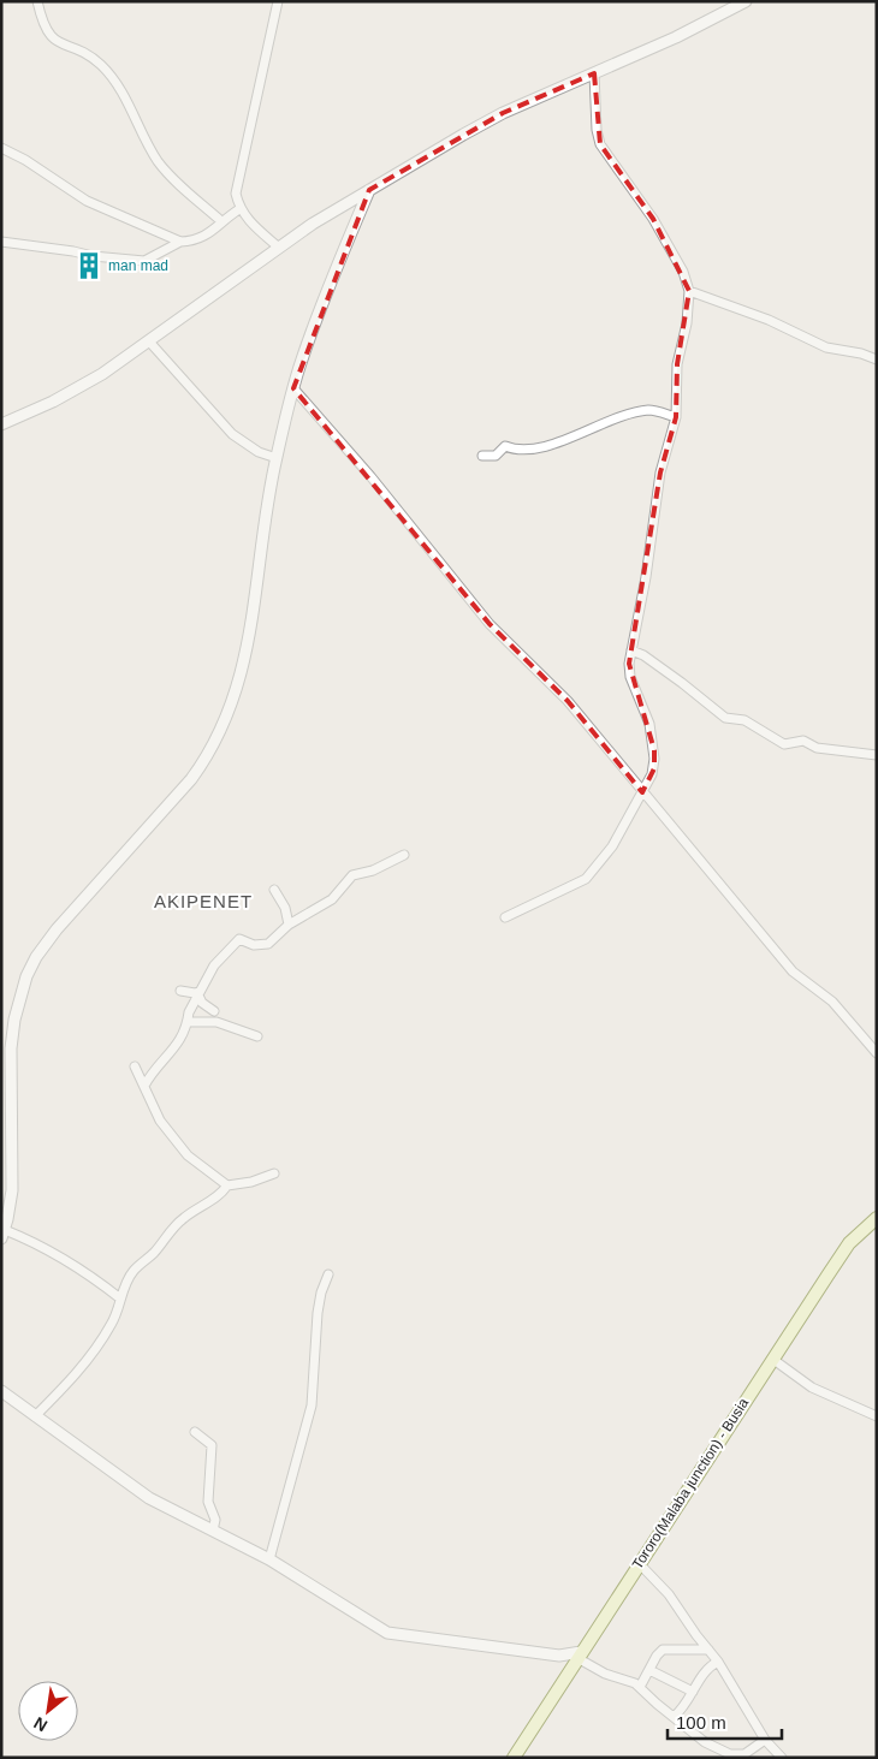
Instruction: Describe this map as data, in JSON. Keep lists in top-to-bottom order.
{
  "streets": {
    "main road": ["Tororo(Malaba junction) - Busia"]
  },
  "districts": ["AKIPENET"],
  "places": {
    "building": ["man mad"]
  },
  "scale_bar": "100 m",
  "north": "bottom left"
}
